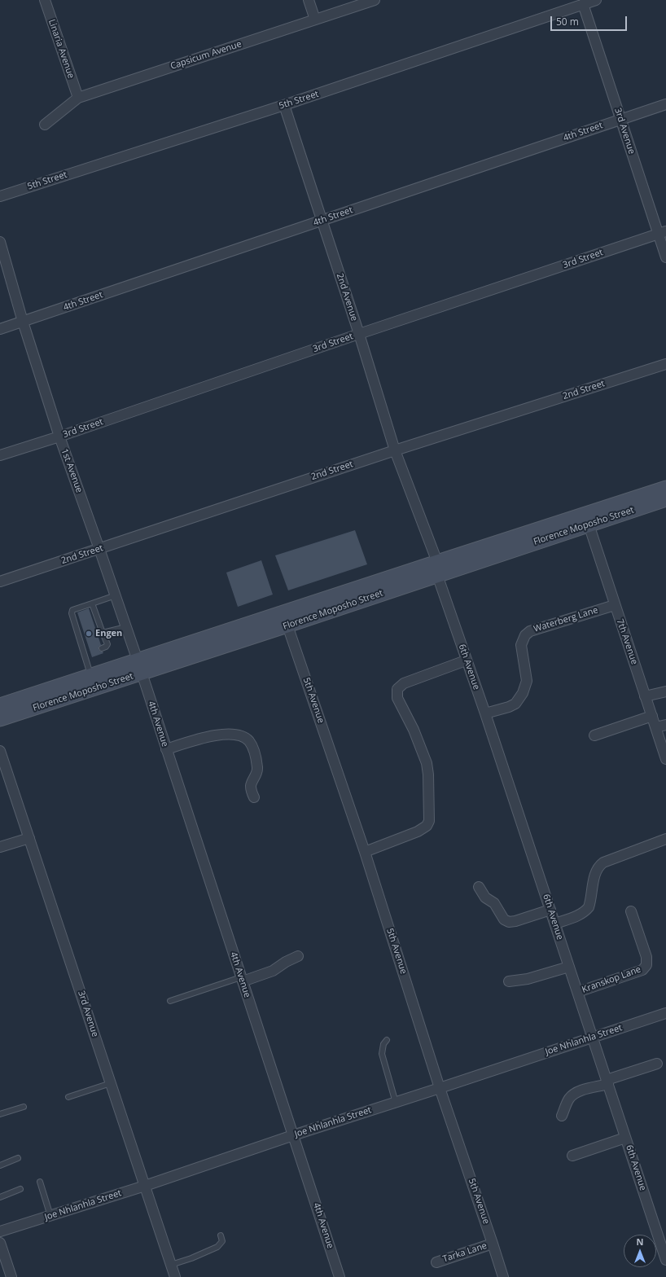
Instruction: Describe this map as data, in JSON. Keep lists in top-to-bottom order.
{
  "streets": {
    "street": [
      "Linaria Avenue",
      "Capsicum Avenue",
      "5th Street",
      "3rd Avenue",
      "4th Street",
      "3rd Street",
      "2nd Avenue",
      "2nd Street",
      "1st Avenue",
      "Florence Moposho Street",
      "Waterberg Lane",
      "7th Avenue",
      "6th Avenue",
      "5th Avenue",
      "4th Avenue",
      "Kranskop Lane",
      "Joe Nhlanhla Street",
      "Tarka Lane"
    ]
  },
  "crossings": [
    ["Linaria Avenue", "Capsicum Avenue"],
    ["5th Street", "3rd Avenue"],
    ["5th Street", "2nd Avenue"],
    ["3rd Avenue", "4th Street"],
    ["3rd Avenue", "3rd Street"],
    ["3rd Avenue", "Joe Nhlanhla Street"],
    ["4th Street", "2nd Avenue"],
    ["4th Street", "1st Avenue"],
    ["3rd Street", "2nd Avenue"],
    ["3rd Street", "1st Avenue"],
    ["2nd Avenue", "2nd Street"],
    ["2nd Avenue", "Florence Moposho Street"],
    ["2nd Avenue", "6th Avenue"],
    ["2nd Street", "1st Avenue"],
    ["1st Avenue", "Florence Moposho Street"],
    ["1st Avenue", "4th Avenue"],
    ["Florence Moposho Street", "7th Avenue"],
    ["Florence Moposho Street", "6th Avenue"],
    ["Florence Moposho Street", "5th Avenue"],
    ["Florence Moposho Street", "4th Avenue"],
    ["Waterberg Lane", "7th Avenue"],
    ["Waterberg Lane", "6th Avenue"],
    ["6th Avenue", "Kranskop Lane"],
    ["6th Avenue", "Joe Nhlanhla Street"],
    ["5th Avenue", "Joe Nhlanhla Street"],
    ["5th Avenue", "Tarka Lane"],
    ["4th Avenue", "Joe Nhlanhla Street"]
  ],
  "places": ["Engen"],
  "scale_bar": "50 m",
  "north": "top"
}
